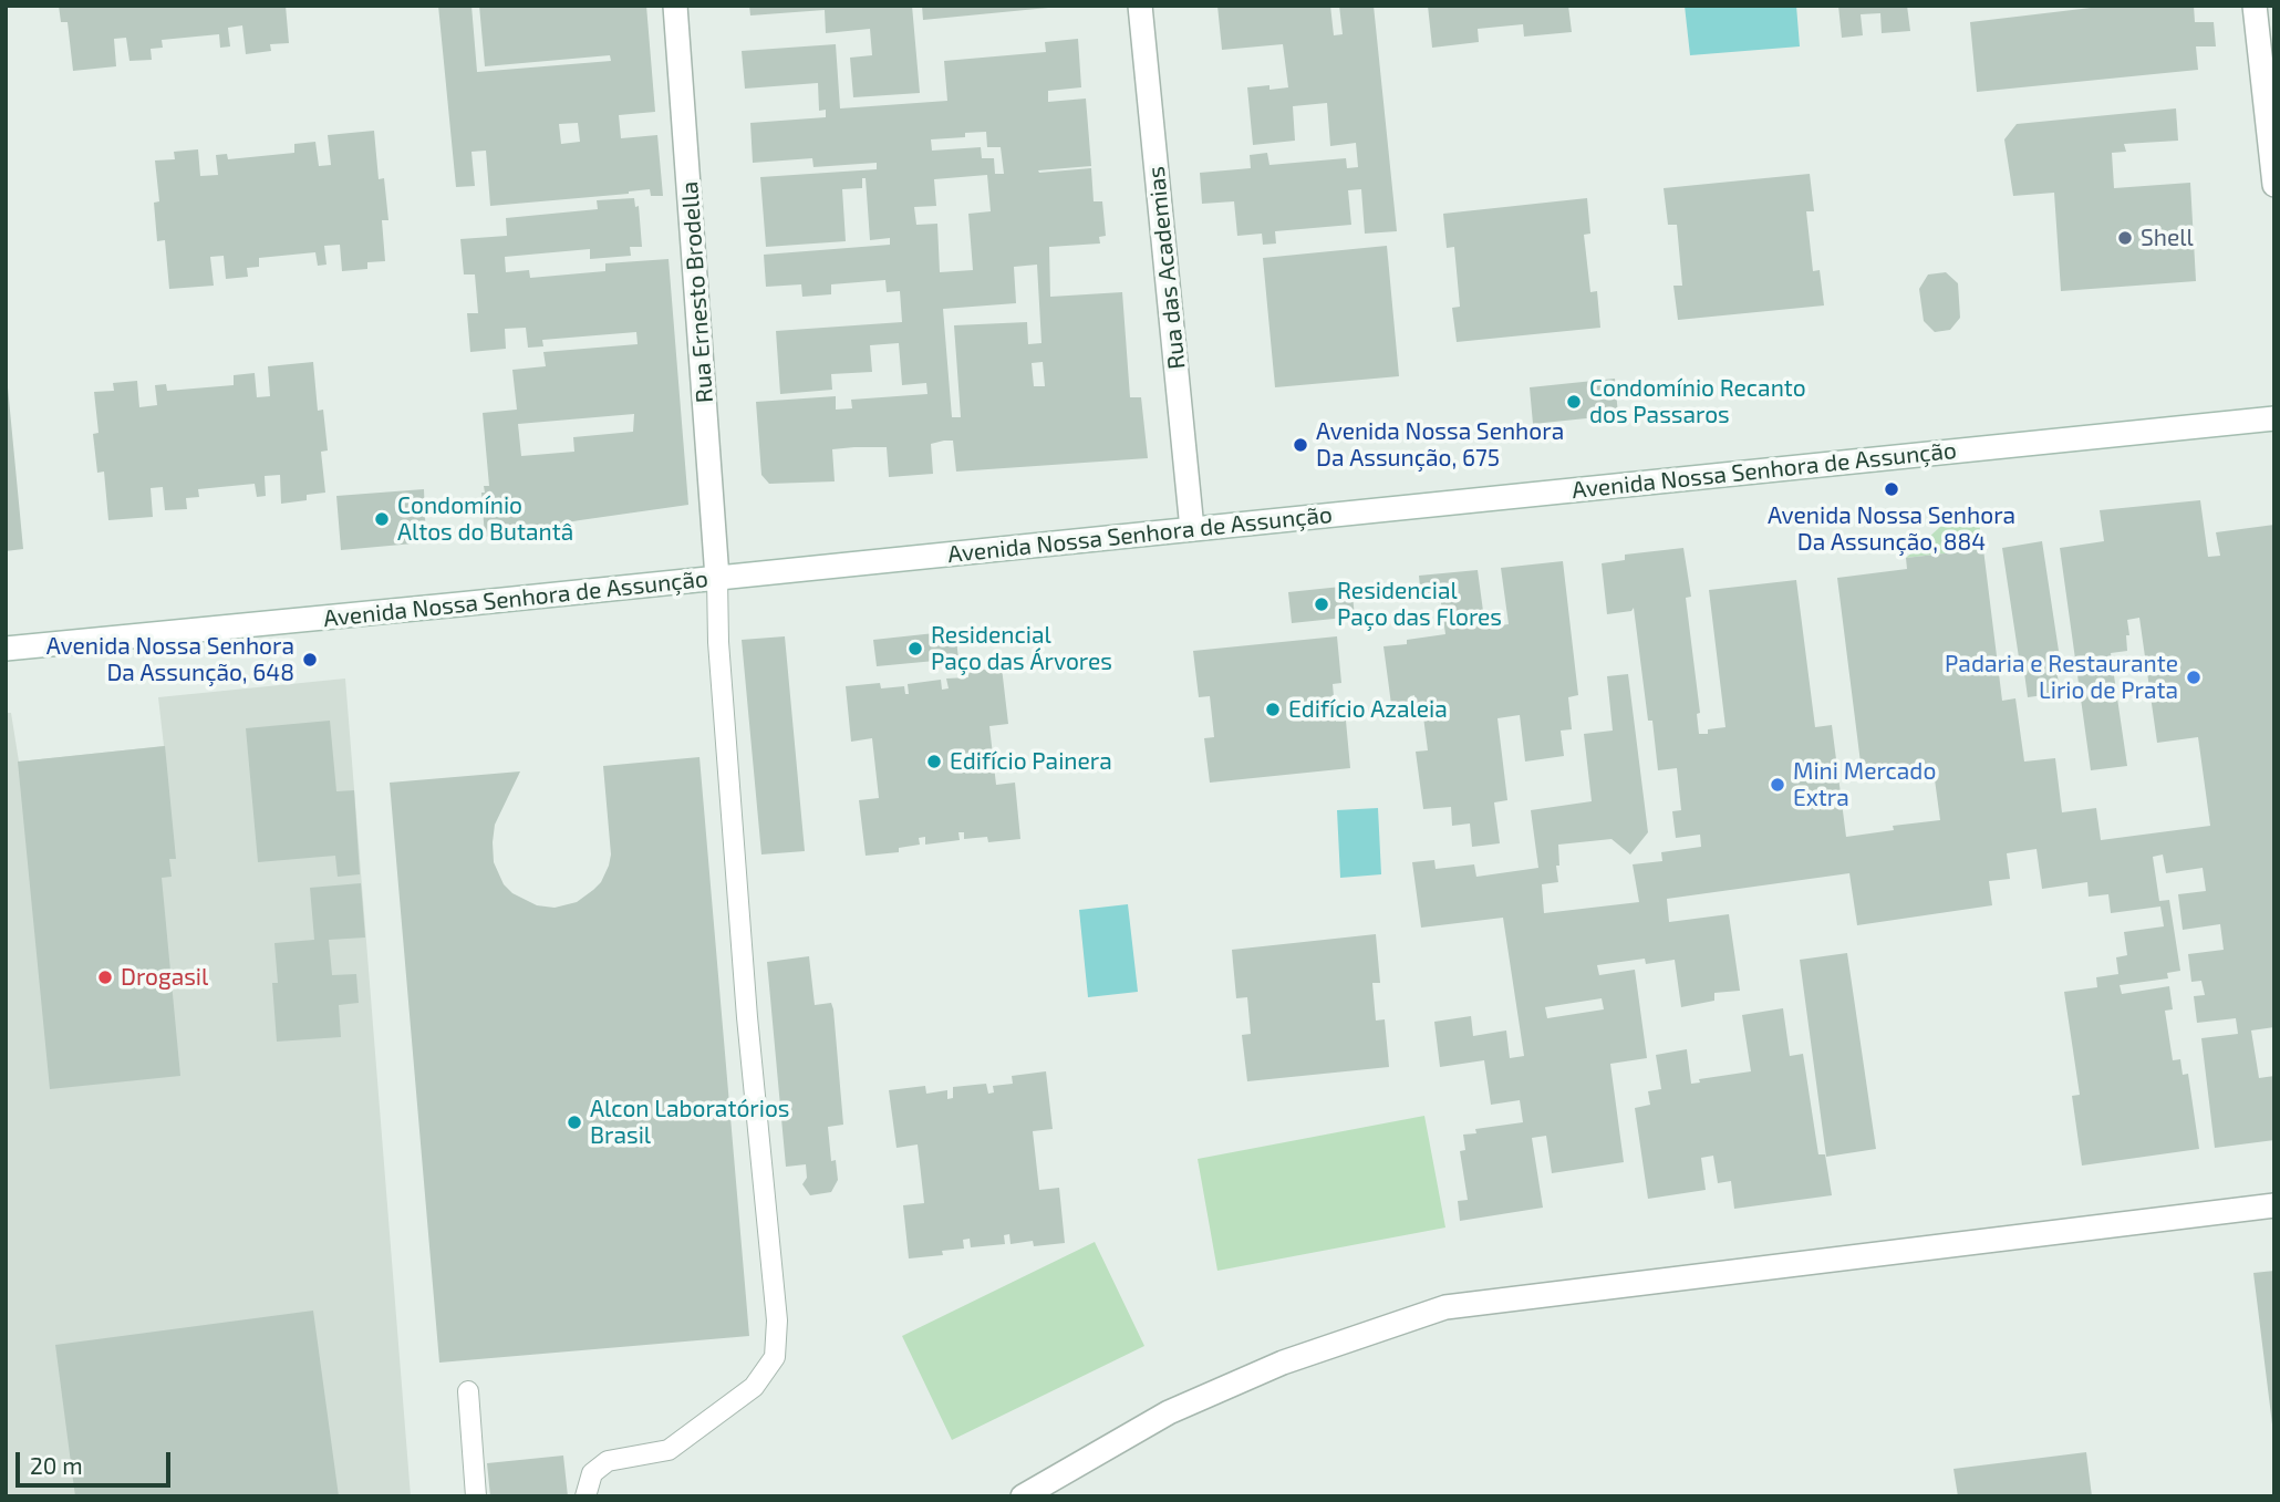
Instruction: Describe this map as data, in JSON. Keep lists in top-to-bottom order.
{
  "streets": {
    "street": ["Rua das Academias", "Rua Ernesto Brodella", "Avenida Nossa Senhora de Assunção"]
  },
  "crossings": [
    ["Rua das Academias", "Avenida Nossa Senhora de Assunção"],
    ["Rua Ernesto Brodella", "Avenida Nossa Senhora de Assunção"]
  ],
  "places": [
    "Shell",
    "Condomínio Recanto dos Passaros",
    "Avenida Nossa Senhora Da Assunção, 675",
    "Avenida Nossa Senhora Da Assunção, 884",
    "Condomínio Altos do Butantâ",
    "Residencial Paço das Flores",
    "Residencial Paço das Árvores",
    "Avenida Nossa Senhora Da Assunção, 648",
    "Padaria e Restaurante Lirio de Prata",
    "Edifício Azaleia",
    "Edifício Painera",
    "Mini Mercado Extra",
    "Drogasil",
    "Alcon Laboratórios Brasil"
  ],
  "scale_bar": "20 m"
}
